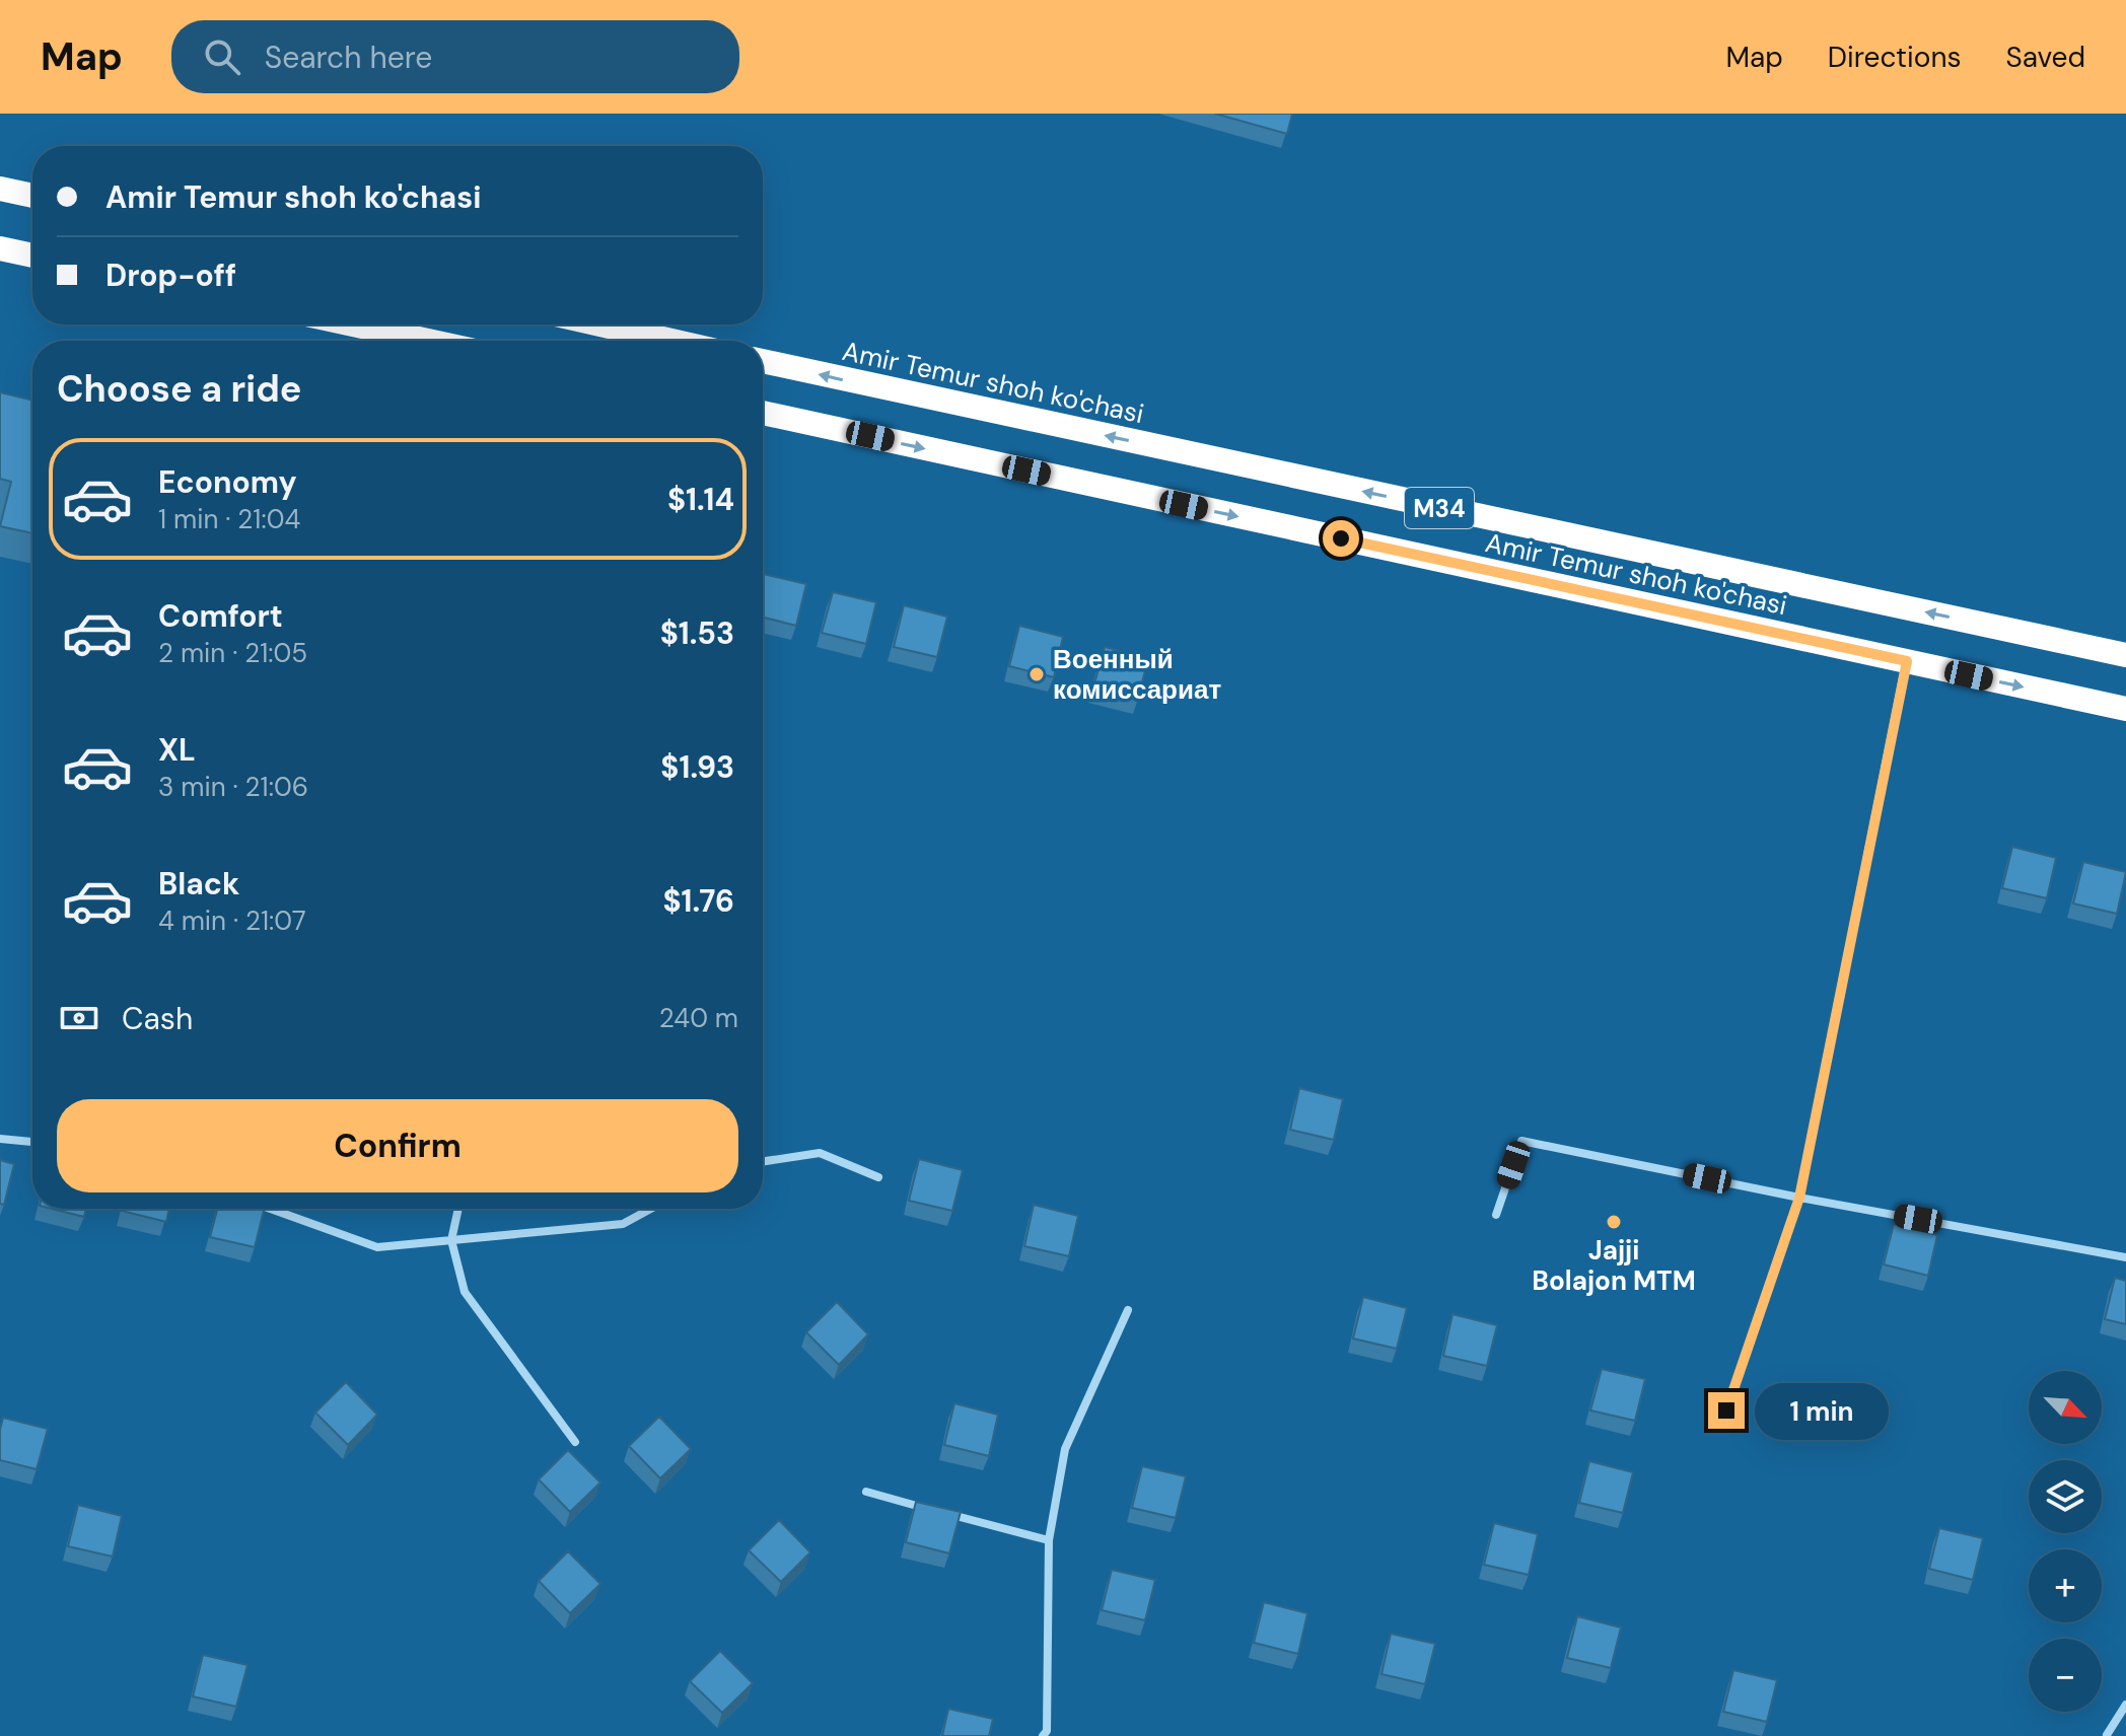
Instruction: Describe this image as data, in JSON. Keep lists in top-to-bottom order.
{
  "streets": {
    "highway": ["Amir Temur shoh ko'chasi", "M34"]
  },
  "places": ["Военный комиссариат", "Jajji Bolajon MTM"],
  "north": "bottom right",
  "page": {
    "header": "Map",
    "search": "Search here",
    "nav": ["Map", "Directions", "Saved"],
    "banner": ["Amir Temur shoh ko'chasi", "Drop-off"],
    "heading": "Choose a ride",
    "list": [
      {
        "name": "Economy",
        "note": "1 min · 21:04",
        "value": "$1.14"
      },
      {
        "name": "Comfort",
        "note": "2 min · 21:05",
        "value": "$1.53"
      },
      {
        "name": "XL",
        "note": "3 min · 21:06",
        "value": "$1.93"
      },
      {
        "name": "Black",
        "note": "4 min · 21:07",
        "value": "$1.76"
      }
    ],
    "pay": ["Cash", "240 m"],
    "buttons": "Confirm",
    "map_buttons": ["+", "−"],
    "bubble": "1 min"
  }
}
